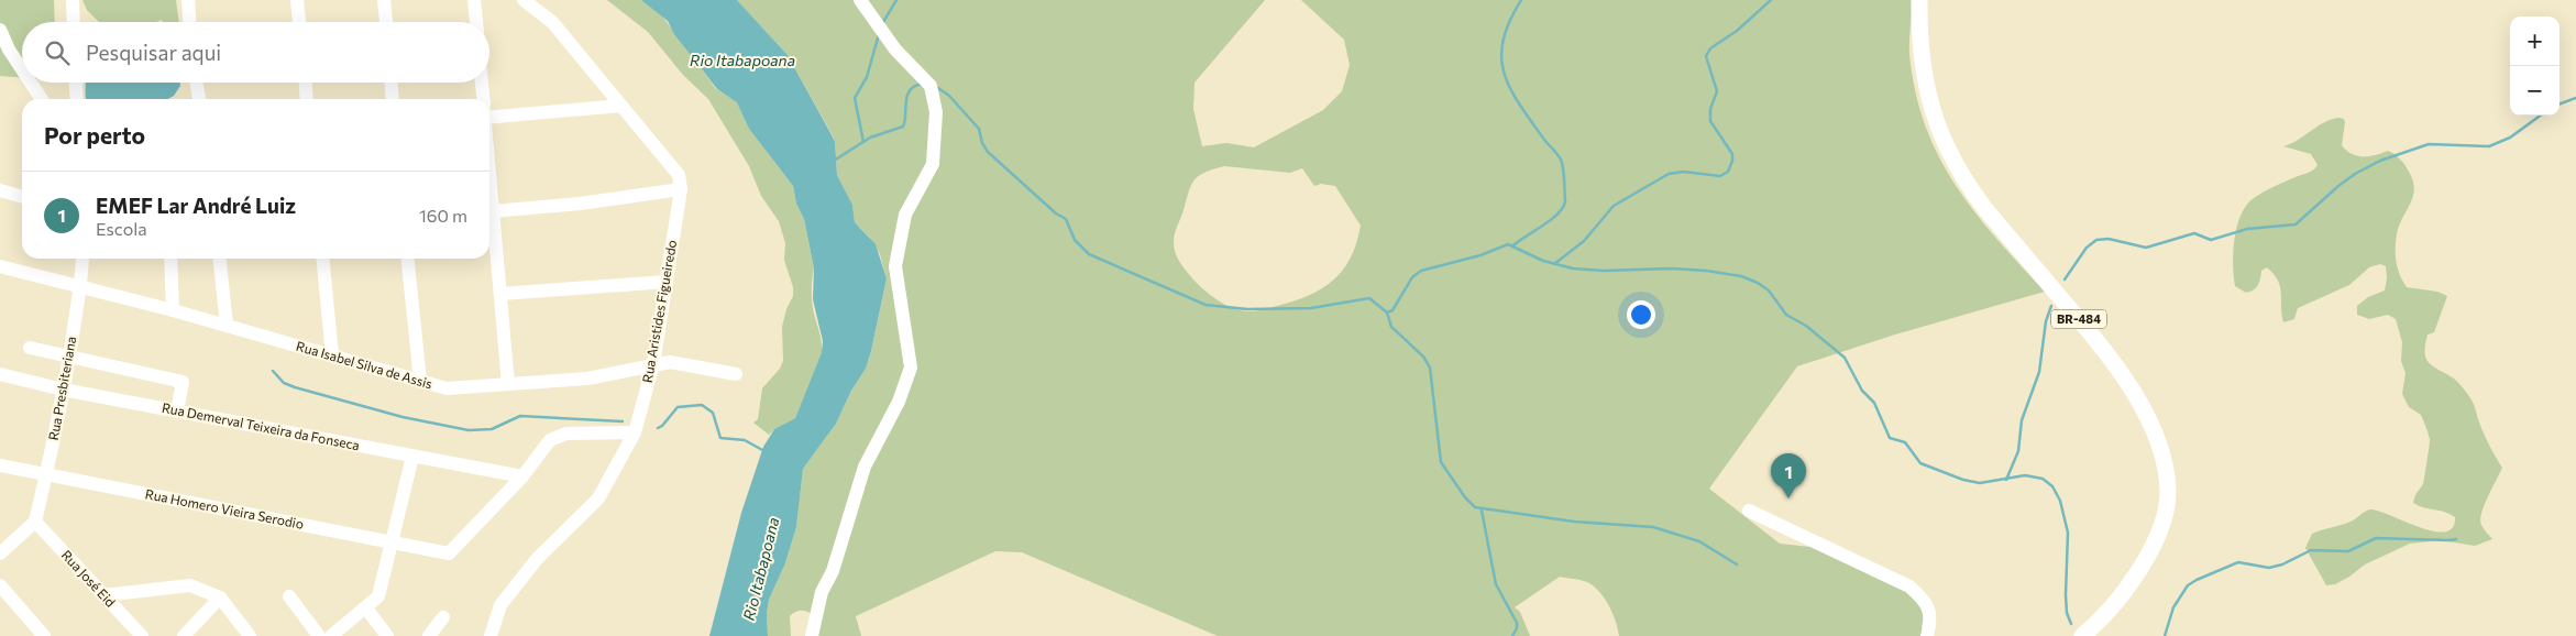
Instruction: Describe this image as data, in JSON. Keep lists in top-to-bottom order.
{
  "streets": {
    "main road": ["BR-484"],
    "street": [
      "Rua Aristides Figueiredo",
      "Rua Isabel Silva de Assis",
      "Rua Presbiteriana",
      "Rua Demerval Teixeira da Fonseca",
      "Rua Homero Vieira Serodio",
      "Rua José Eid"
    ]
  },
  "crossings": [
    ["Rua Aristides Figueiredo", "Rua Isabel Silva de Assis"],
    ["Rua Isabel Silva de Assis", "Rua Presbiteriana"],
    ["Rua Presbiteriana", "Rua Demerval Teixeira da Fonseca"],
    ["Rua Presbiteriana", "Rua Homero Vieira Serodio"],
    ["Rua Presbiteriana", "Rua José Eid"],
    ["Rua Demerval Teixeira da Fonseca", "Rua Homero Vieira Serodio"]
  ],
  "water": ["Rio Itabapoana"],
  "page": {
    "map_buttons": ["+", "−"],
    "search": "Pesquisar aqui",
    "heading": "Por perto",
    "list": [
      {
        "mark": "1",
        "name": "EMEF Lar André Luiz",
        "note": "Escola",
        "value": "160 m"
      }
    ],
    "pins": "1"
  }
}
